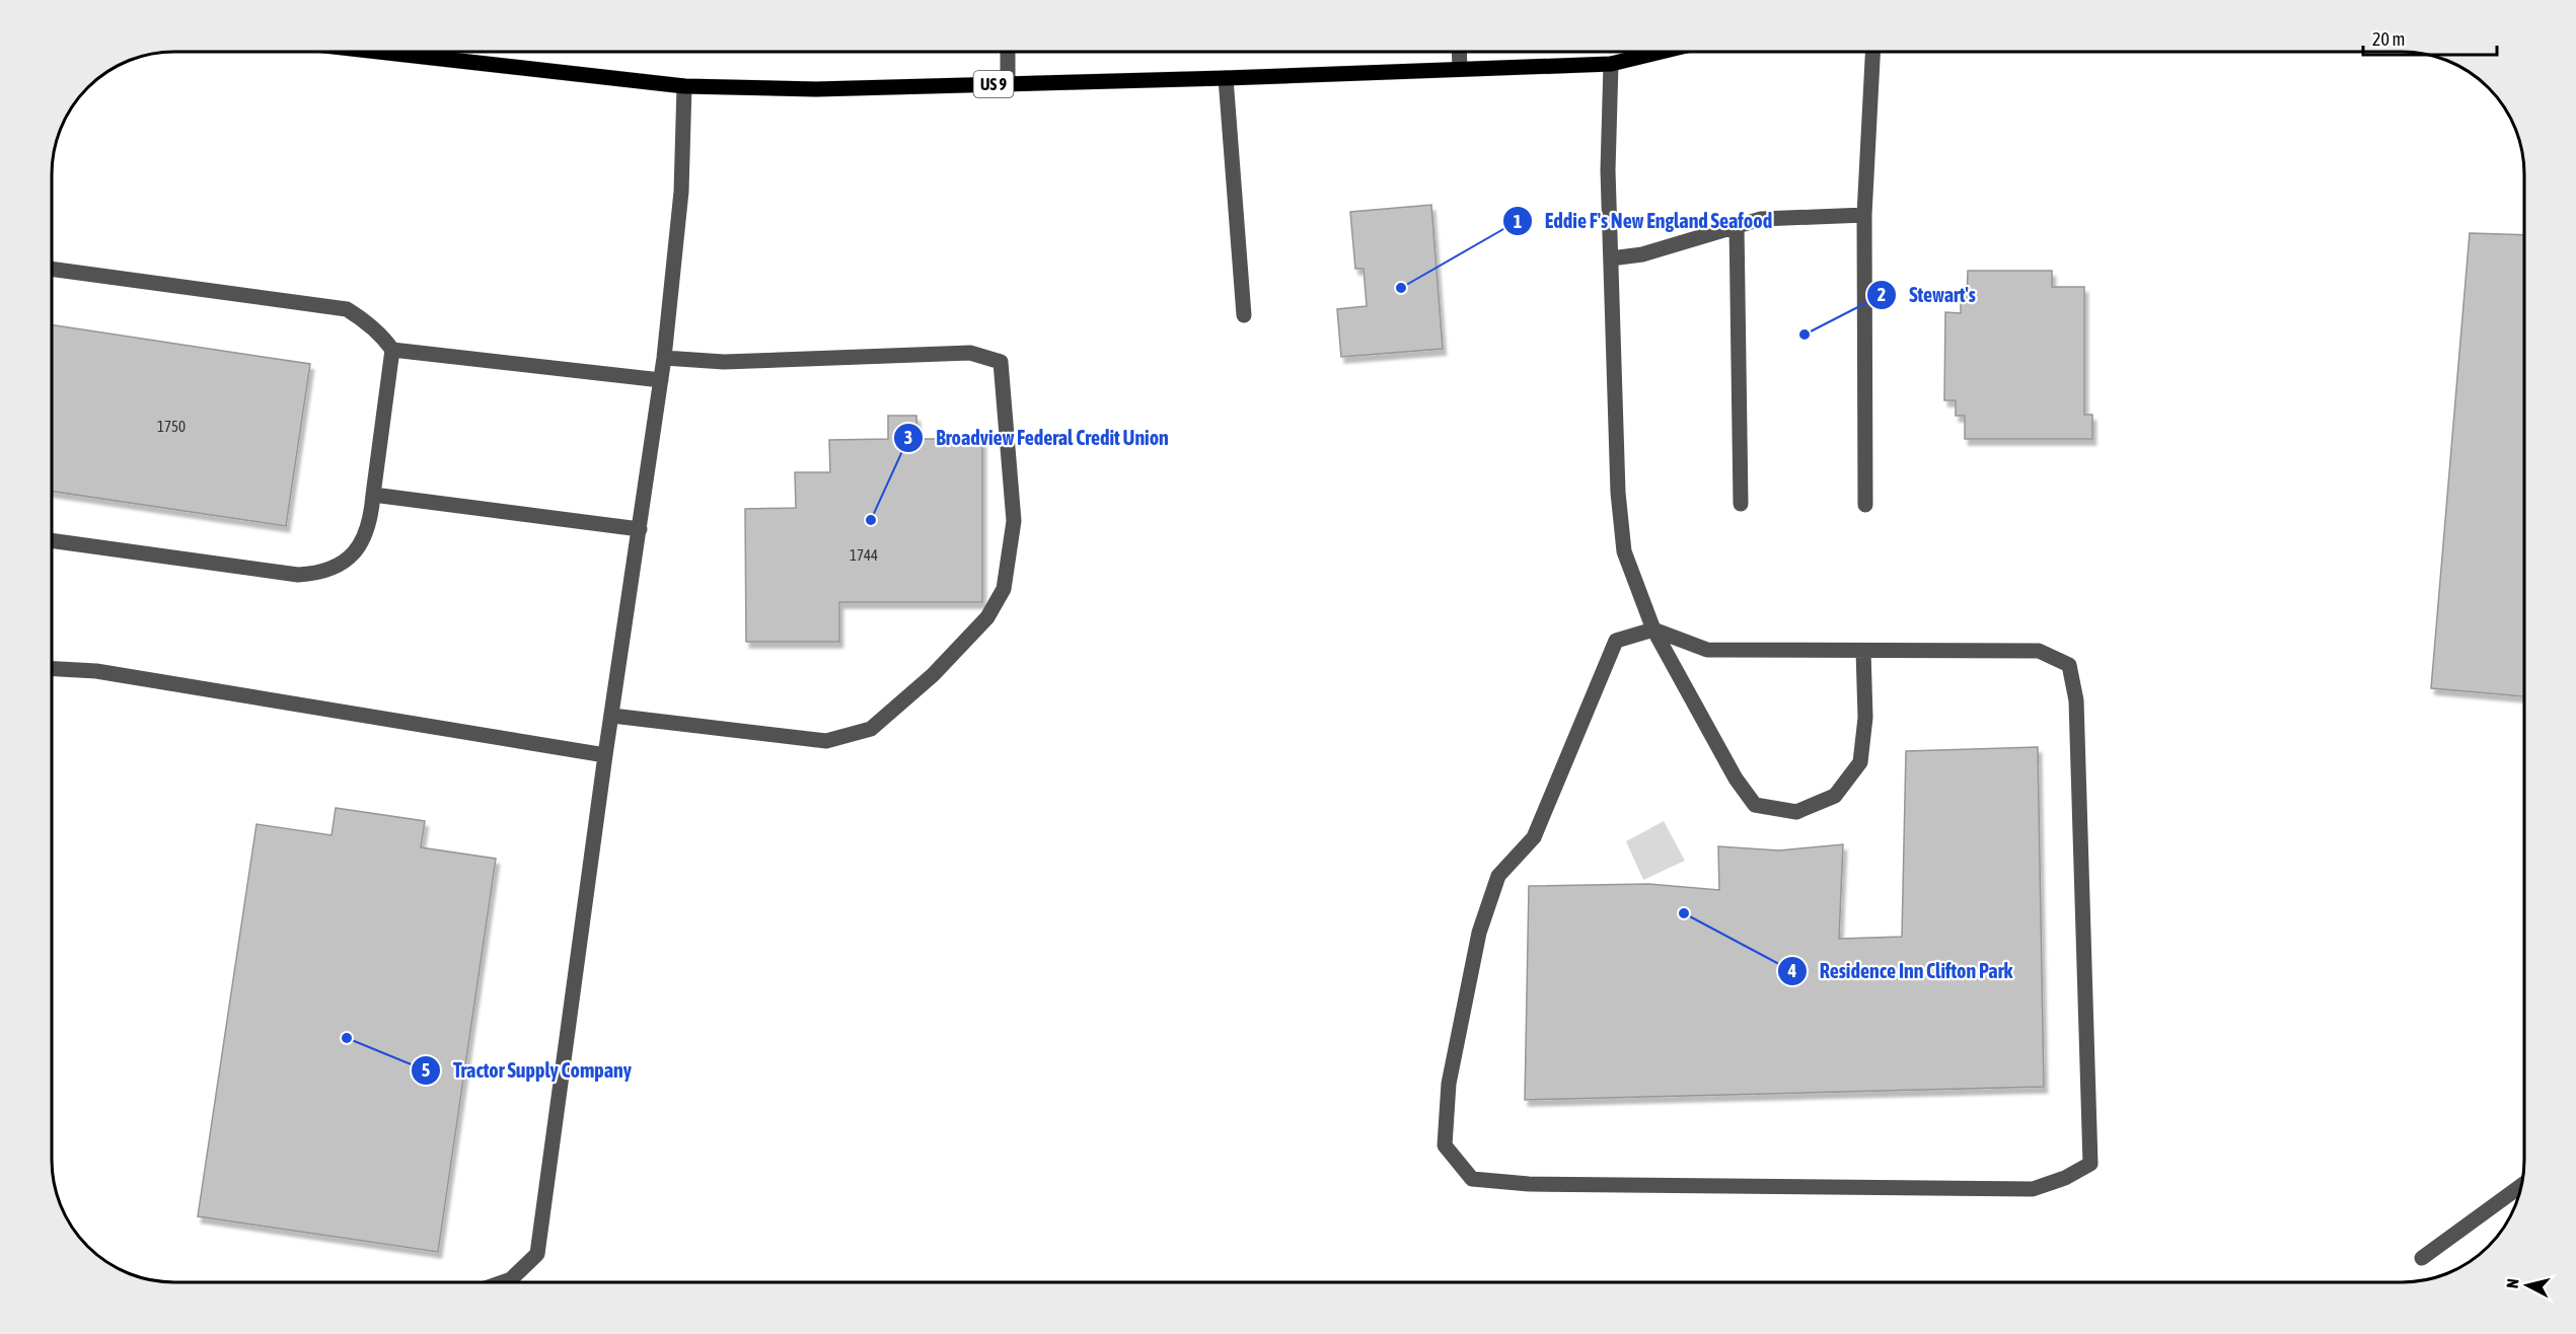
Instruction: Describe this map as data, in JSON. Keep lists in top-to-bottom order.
{
  "streets": {
    "main road": ["US 9"]
  },
  "places": [
    "Eddie F's New England Seafood",
    "Stewart's",
    "Broadview Federal Credit Union",
    "Residence Inn Clifton Park",
    "Tractor Supply Company"
  ],
  "house_numbers": ["1750", "1744"],
  "scale_bar": "20 m",
  "north": "left"
}
